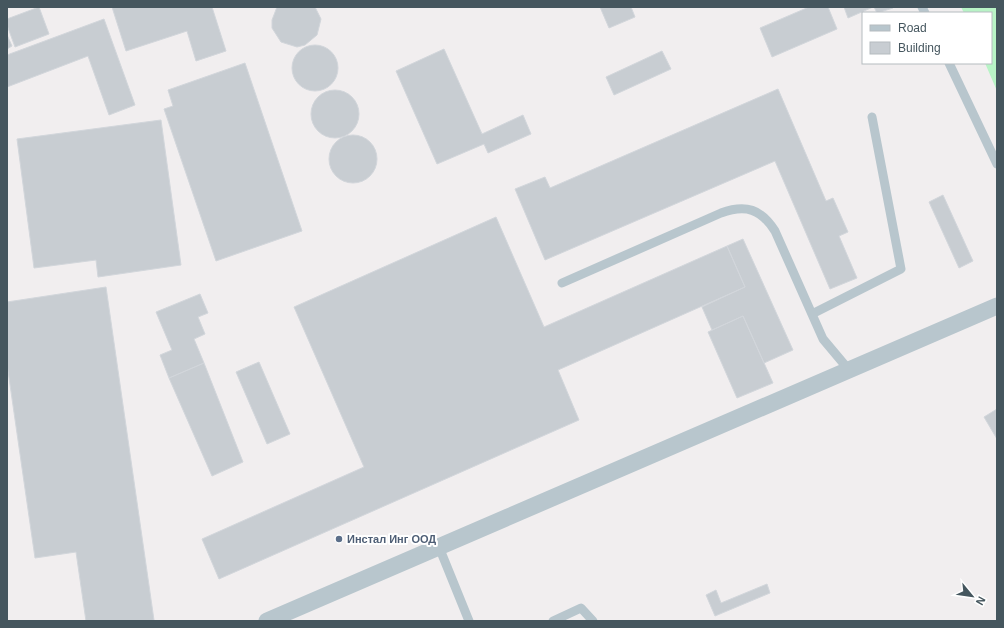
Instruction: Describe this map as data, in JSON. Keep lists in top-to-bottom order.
{
  "places": ["Инстал Инг ООД"],
  "legend": ["Road", "Building"],
  "north": "bottom right"
}
